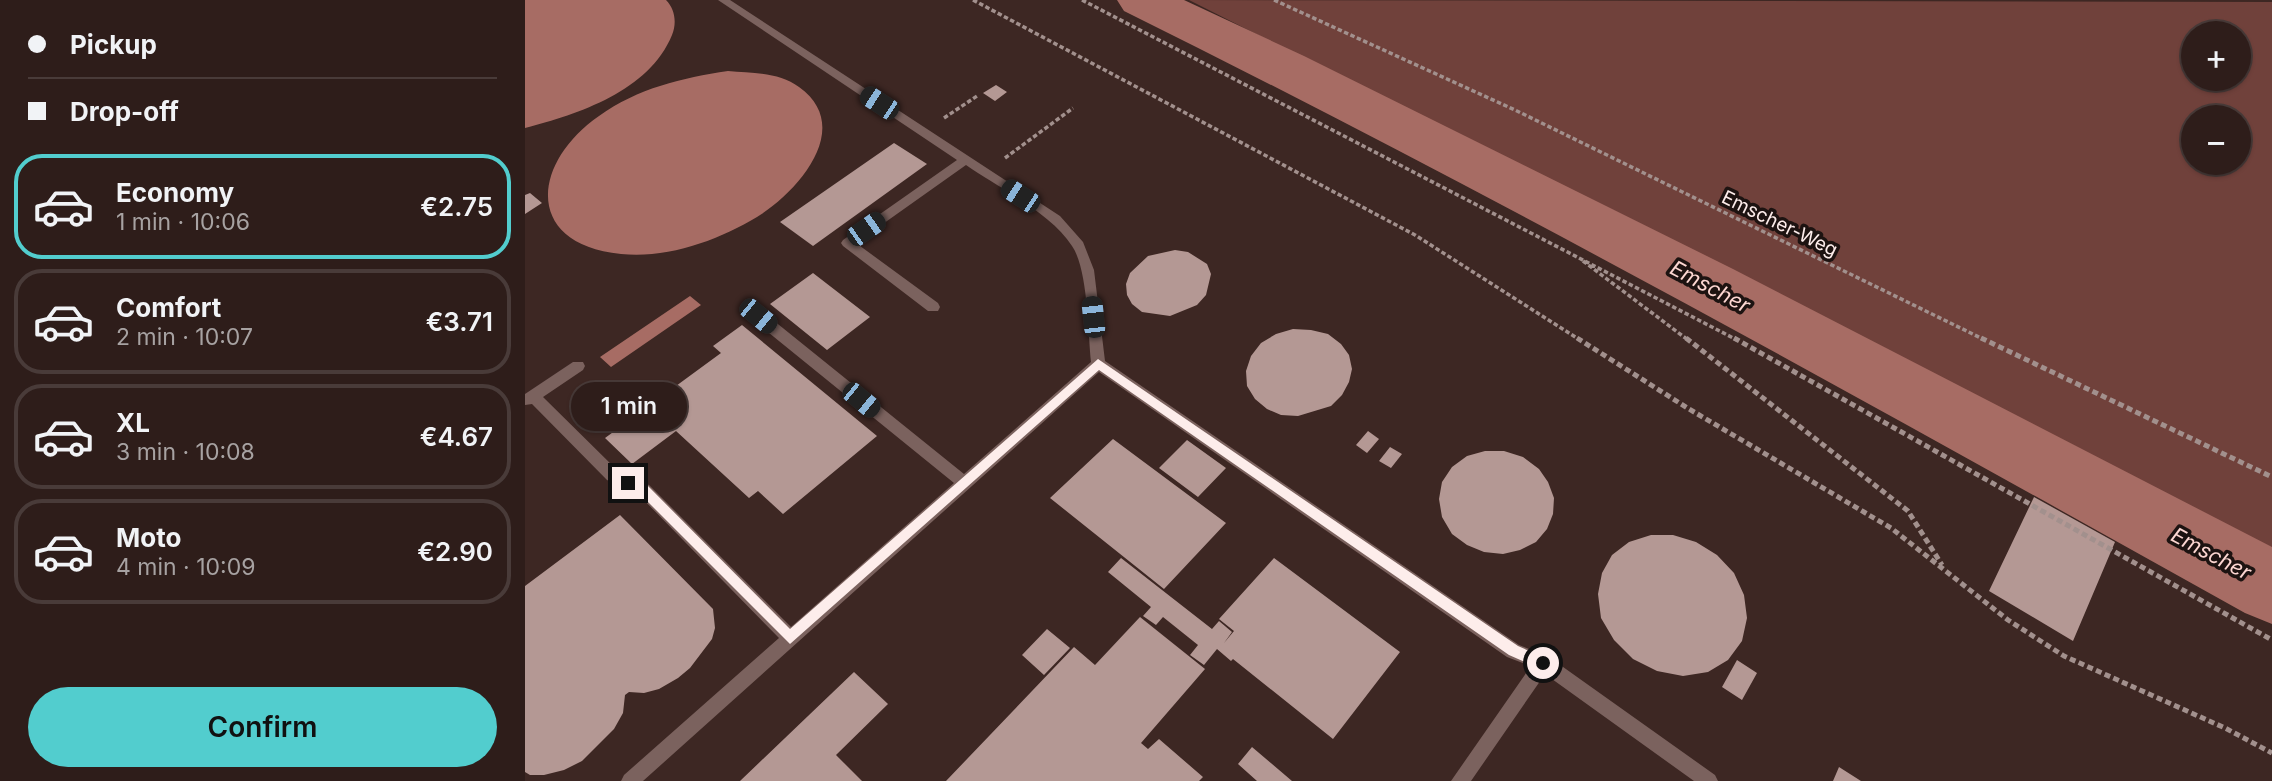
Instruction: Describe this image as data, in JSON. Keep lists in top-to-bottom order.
{
  "streets": {
    "path": ["Emscher-Weg"]
  },
  "water": ["Emscher"],
  "page": {
    "banner": ["Pickup", "Drop-off"],
    "map_buttons": ["+", "−"],
    "list": [
      {
        "name": "Economy",
        "note": "1 min · 10:06",
        "value": "€2.75"
      },
      {
        "name": "Comfort",
        "note": "2 min · 10:07",
        "value": "€3.71"
      },
      {
        "name": "XL",
        "note": "3 min · 10:08",
        "value": "€4.67"
      },
      {
        "name": "Moto",
        "note": "4 min · 10:09",
        "value": "€2.90"
      }
    ],
    "bubble": "1 min",
    "buttons": "Confirm"
  }
}
